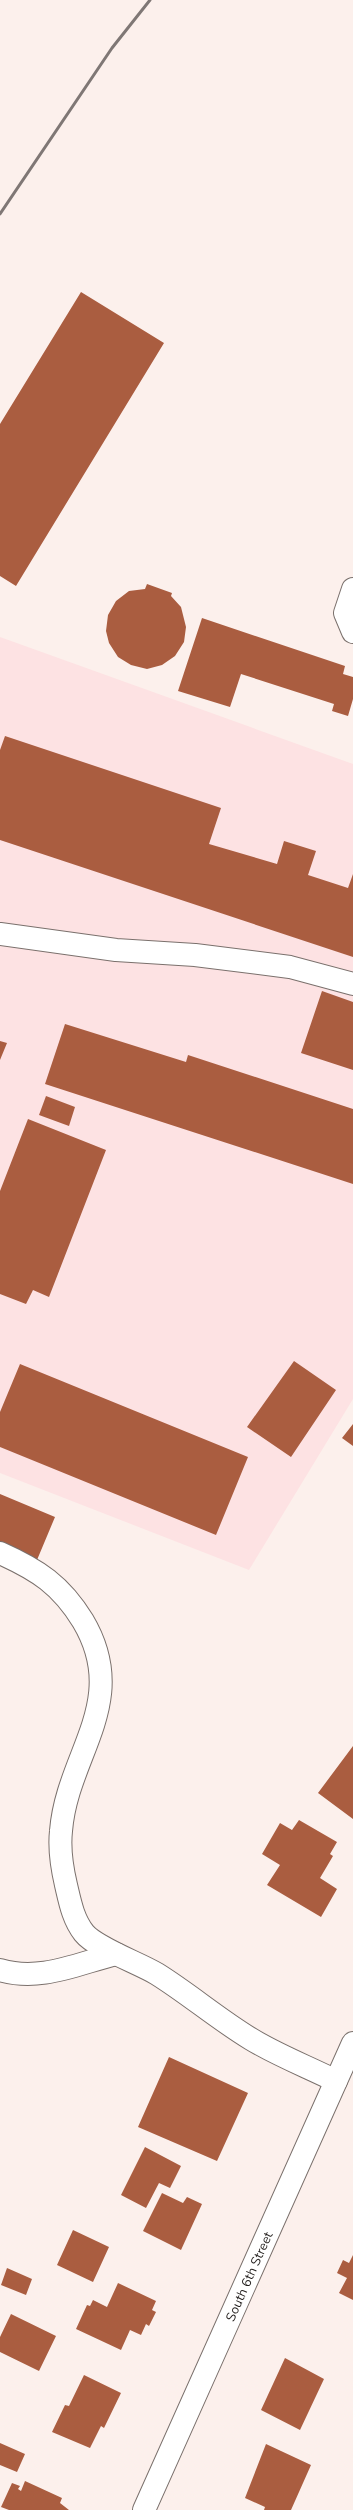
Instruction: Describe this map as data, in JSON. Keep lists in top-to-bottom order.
{
  "streets": {
    "street": ["South 6th Street"]
  }
}
